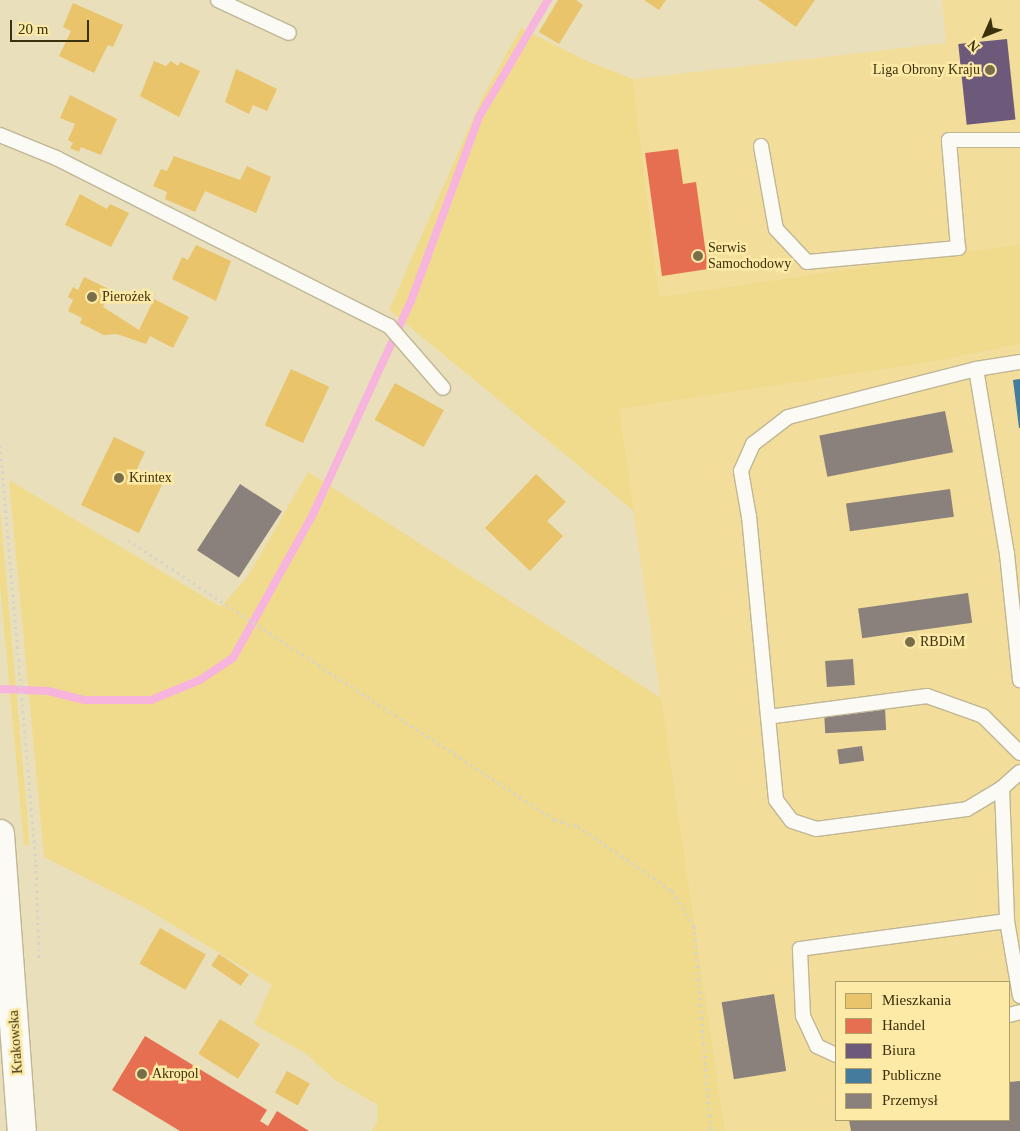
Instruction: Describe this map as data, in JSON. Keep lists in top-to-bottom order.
{
  "streets": {
    "main road": ["Krakowska"]
  },
  "places": [
    "Liga Obrony Kraju",
    "Serwis Samochodowy",
    "Pierożek",
    "Krintex",
    "RBDiM",
    "Akropol"
  ],
  "legend": [
    "Mieszkania",
    "Handel",
    "Biura",
    "Publiczne",
    "Przemysł"
  ],
  "scale_bar": "20 m",
  "north": "bottom left"
}
